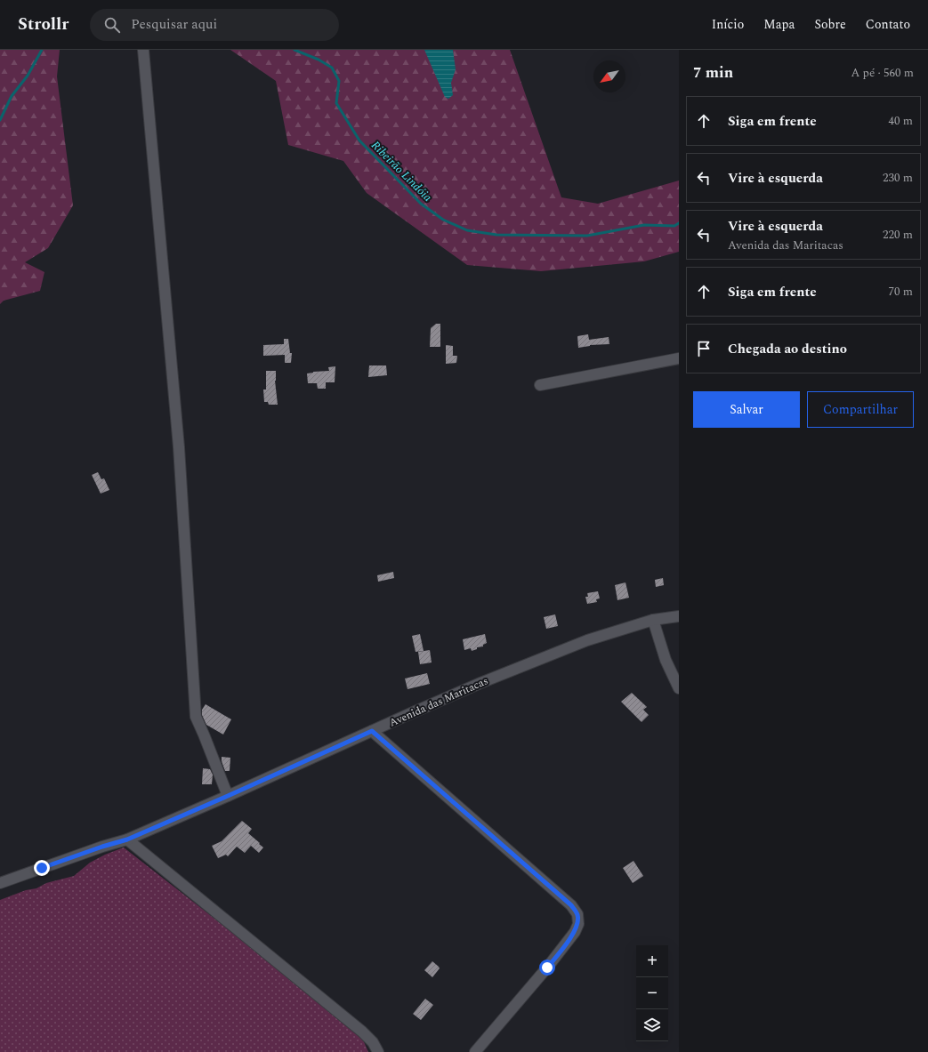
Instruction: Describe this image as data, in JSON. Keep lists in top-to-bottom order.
{
  "streets": {
    "street": ["Avenida das Maritacas"]
  },
  "water": ["Ribeirão Lindóia"],
  "north": "bottom left",
  "page": {
    "header": "Strollr",
    "search": "Pesquisar aqui",
    "nav": [
      "Início",
      "Mapa",
      "Sobre",
      "Contato"
    ],
    "heading": ["7 min", "A pé · 560 m"],
    "list": [
      ["Siga em frente", "40 m"],
      ["Vire à esquerda", "230 m"],
      ["Vire à esquerda", "Avenida das Maritacas", "220 m"],
      ["Siga em frente", "70 m"],
      "Chegada ao destino"
    ],
    "buttons": ["Salvar", "Compartilhar"],
    "map_buttons": ["+", "−"]
  }
}
